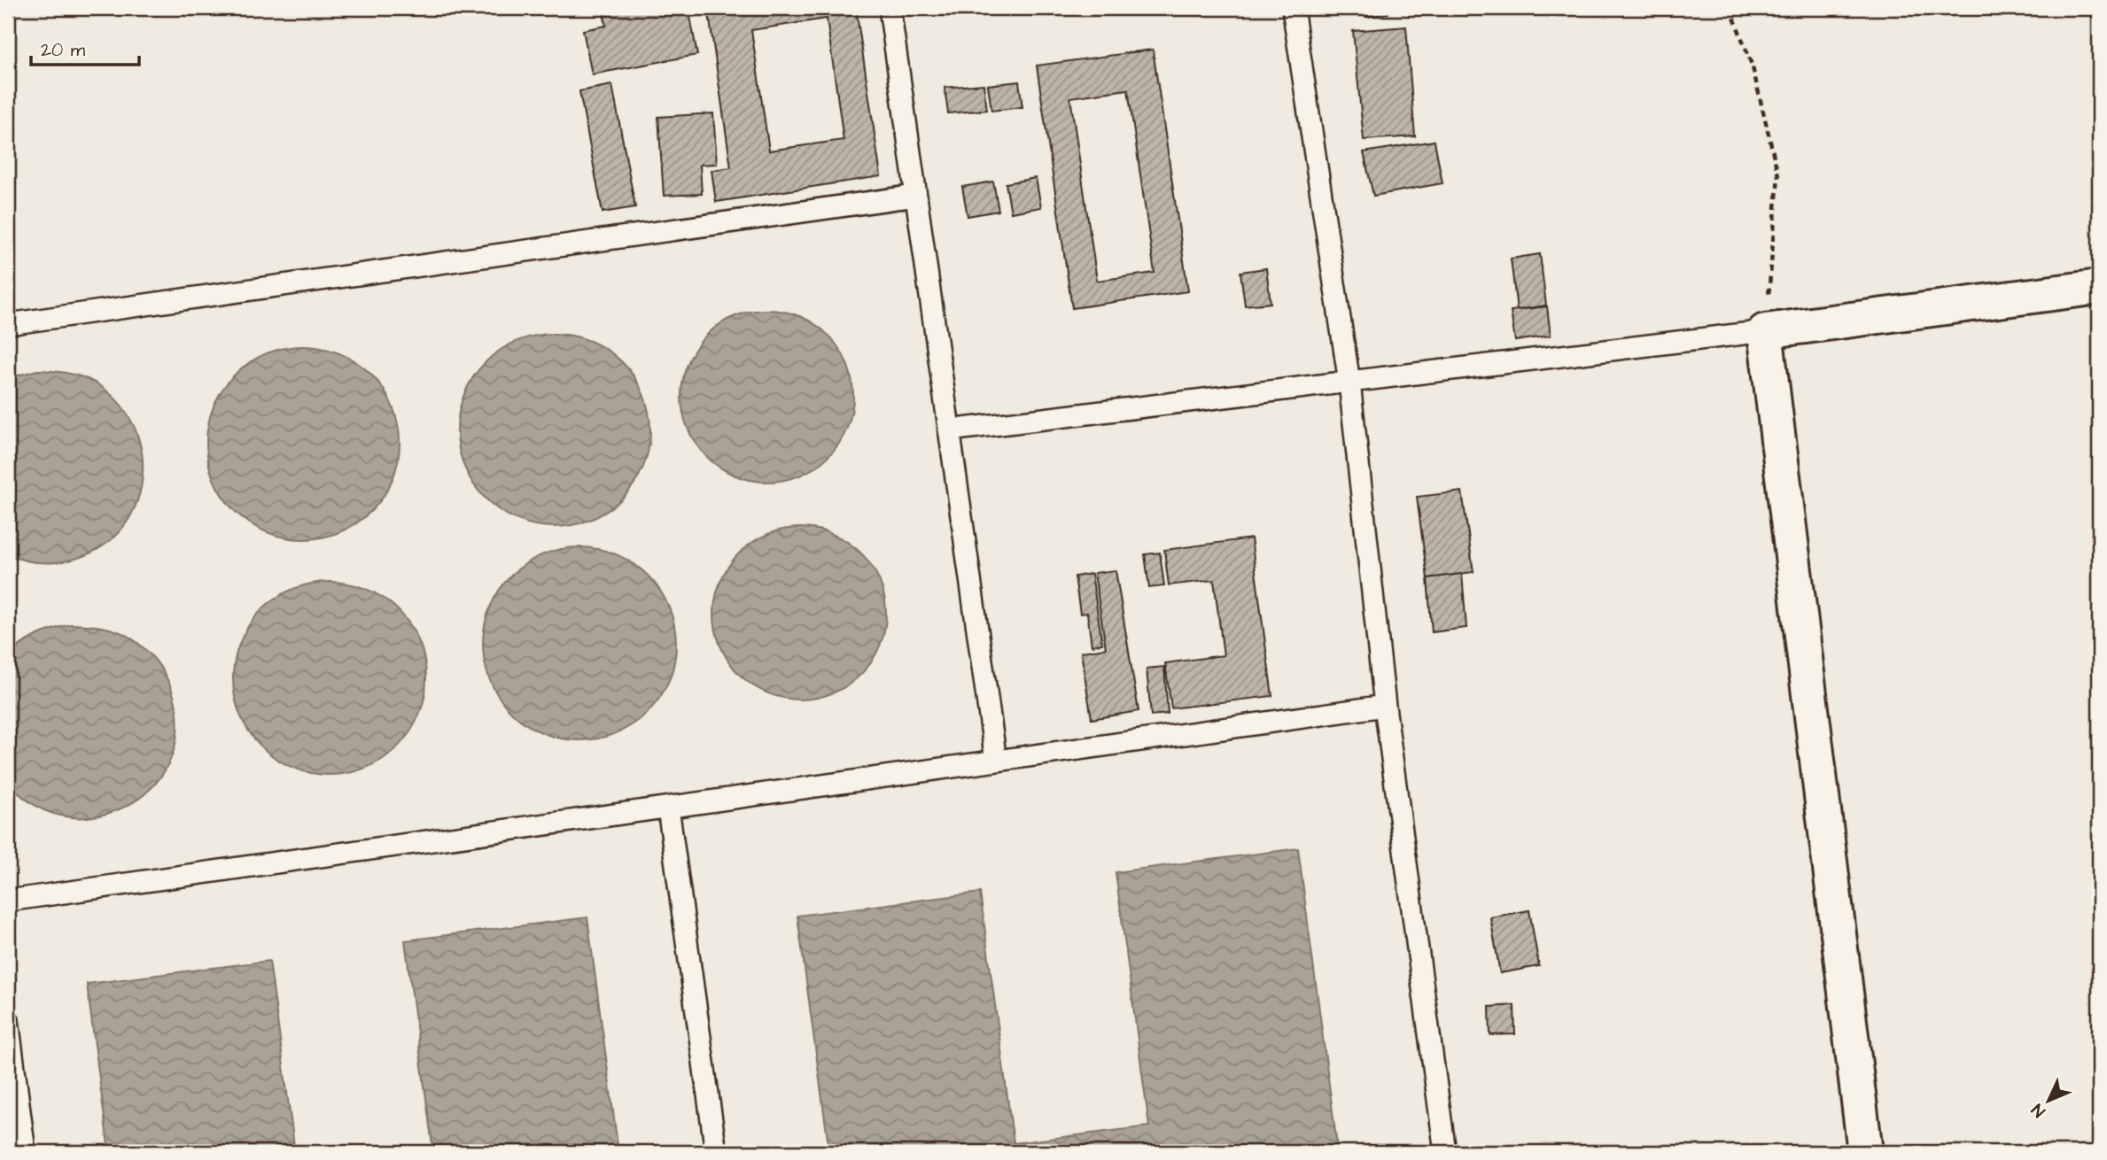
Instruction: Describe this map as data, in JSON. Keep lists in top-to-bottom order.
{
  "scale_bar": "20 m",
  "north": "bottom left"
}
